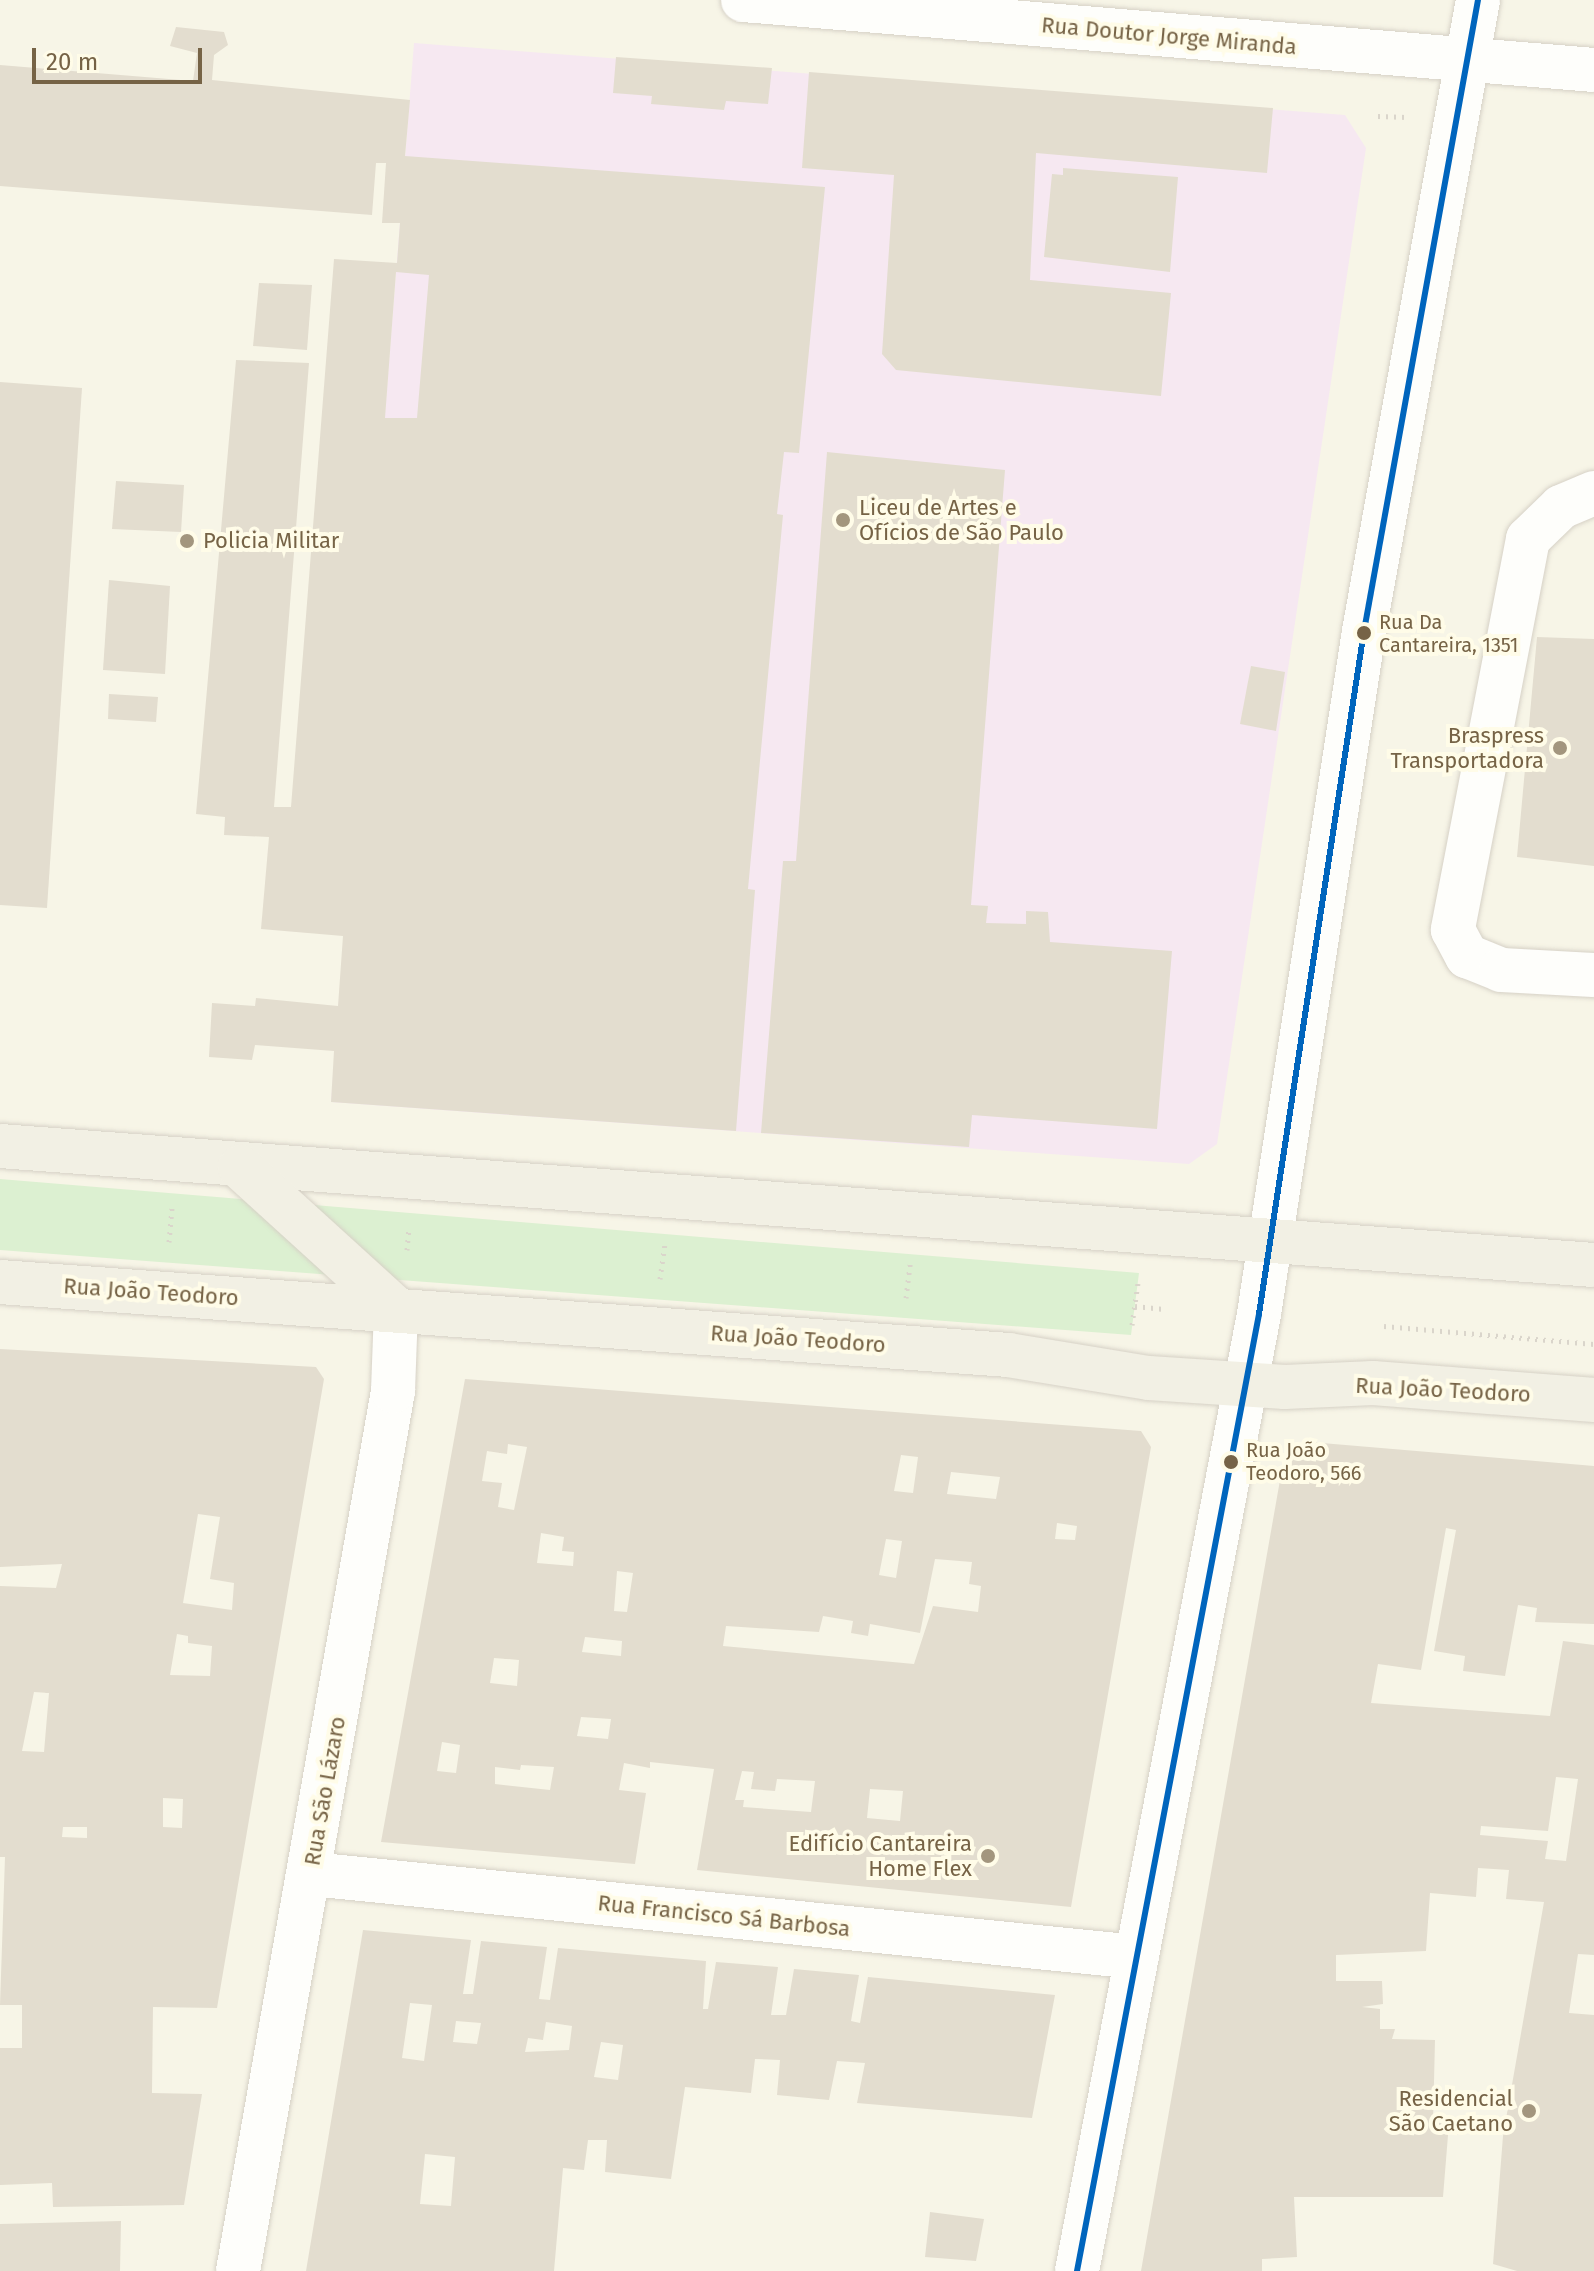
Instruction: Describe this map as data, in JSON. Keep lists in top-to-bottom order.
{
  "streets": {
    "main road": ["Rua João Teodoro"],
    "street": ["Rua Doutor Jorge Miranda", "Rua São Lázaro", "Rua Francisco Sá Barbosa"]
  },
  "crossings": [
    ["Rua João Teodoro", "Rua São Lázaro"],
    ["Rua São Lázaro", "Rua Francisco Sá Barbosa"]
  ],
  "places": [
    "Liceu de Artes e Ofícios de São Paulo",
    "Policia Militar",
    "Rua Da Cantareira, 1351",
    "Braspress Transportadora",
    "Rua João Teodoro, 566",
    "Edifício Cantareira Home Flex",
    "Residencial São Caetano"
  ],
  "scale_bar": "20 m"
}
